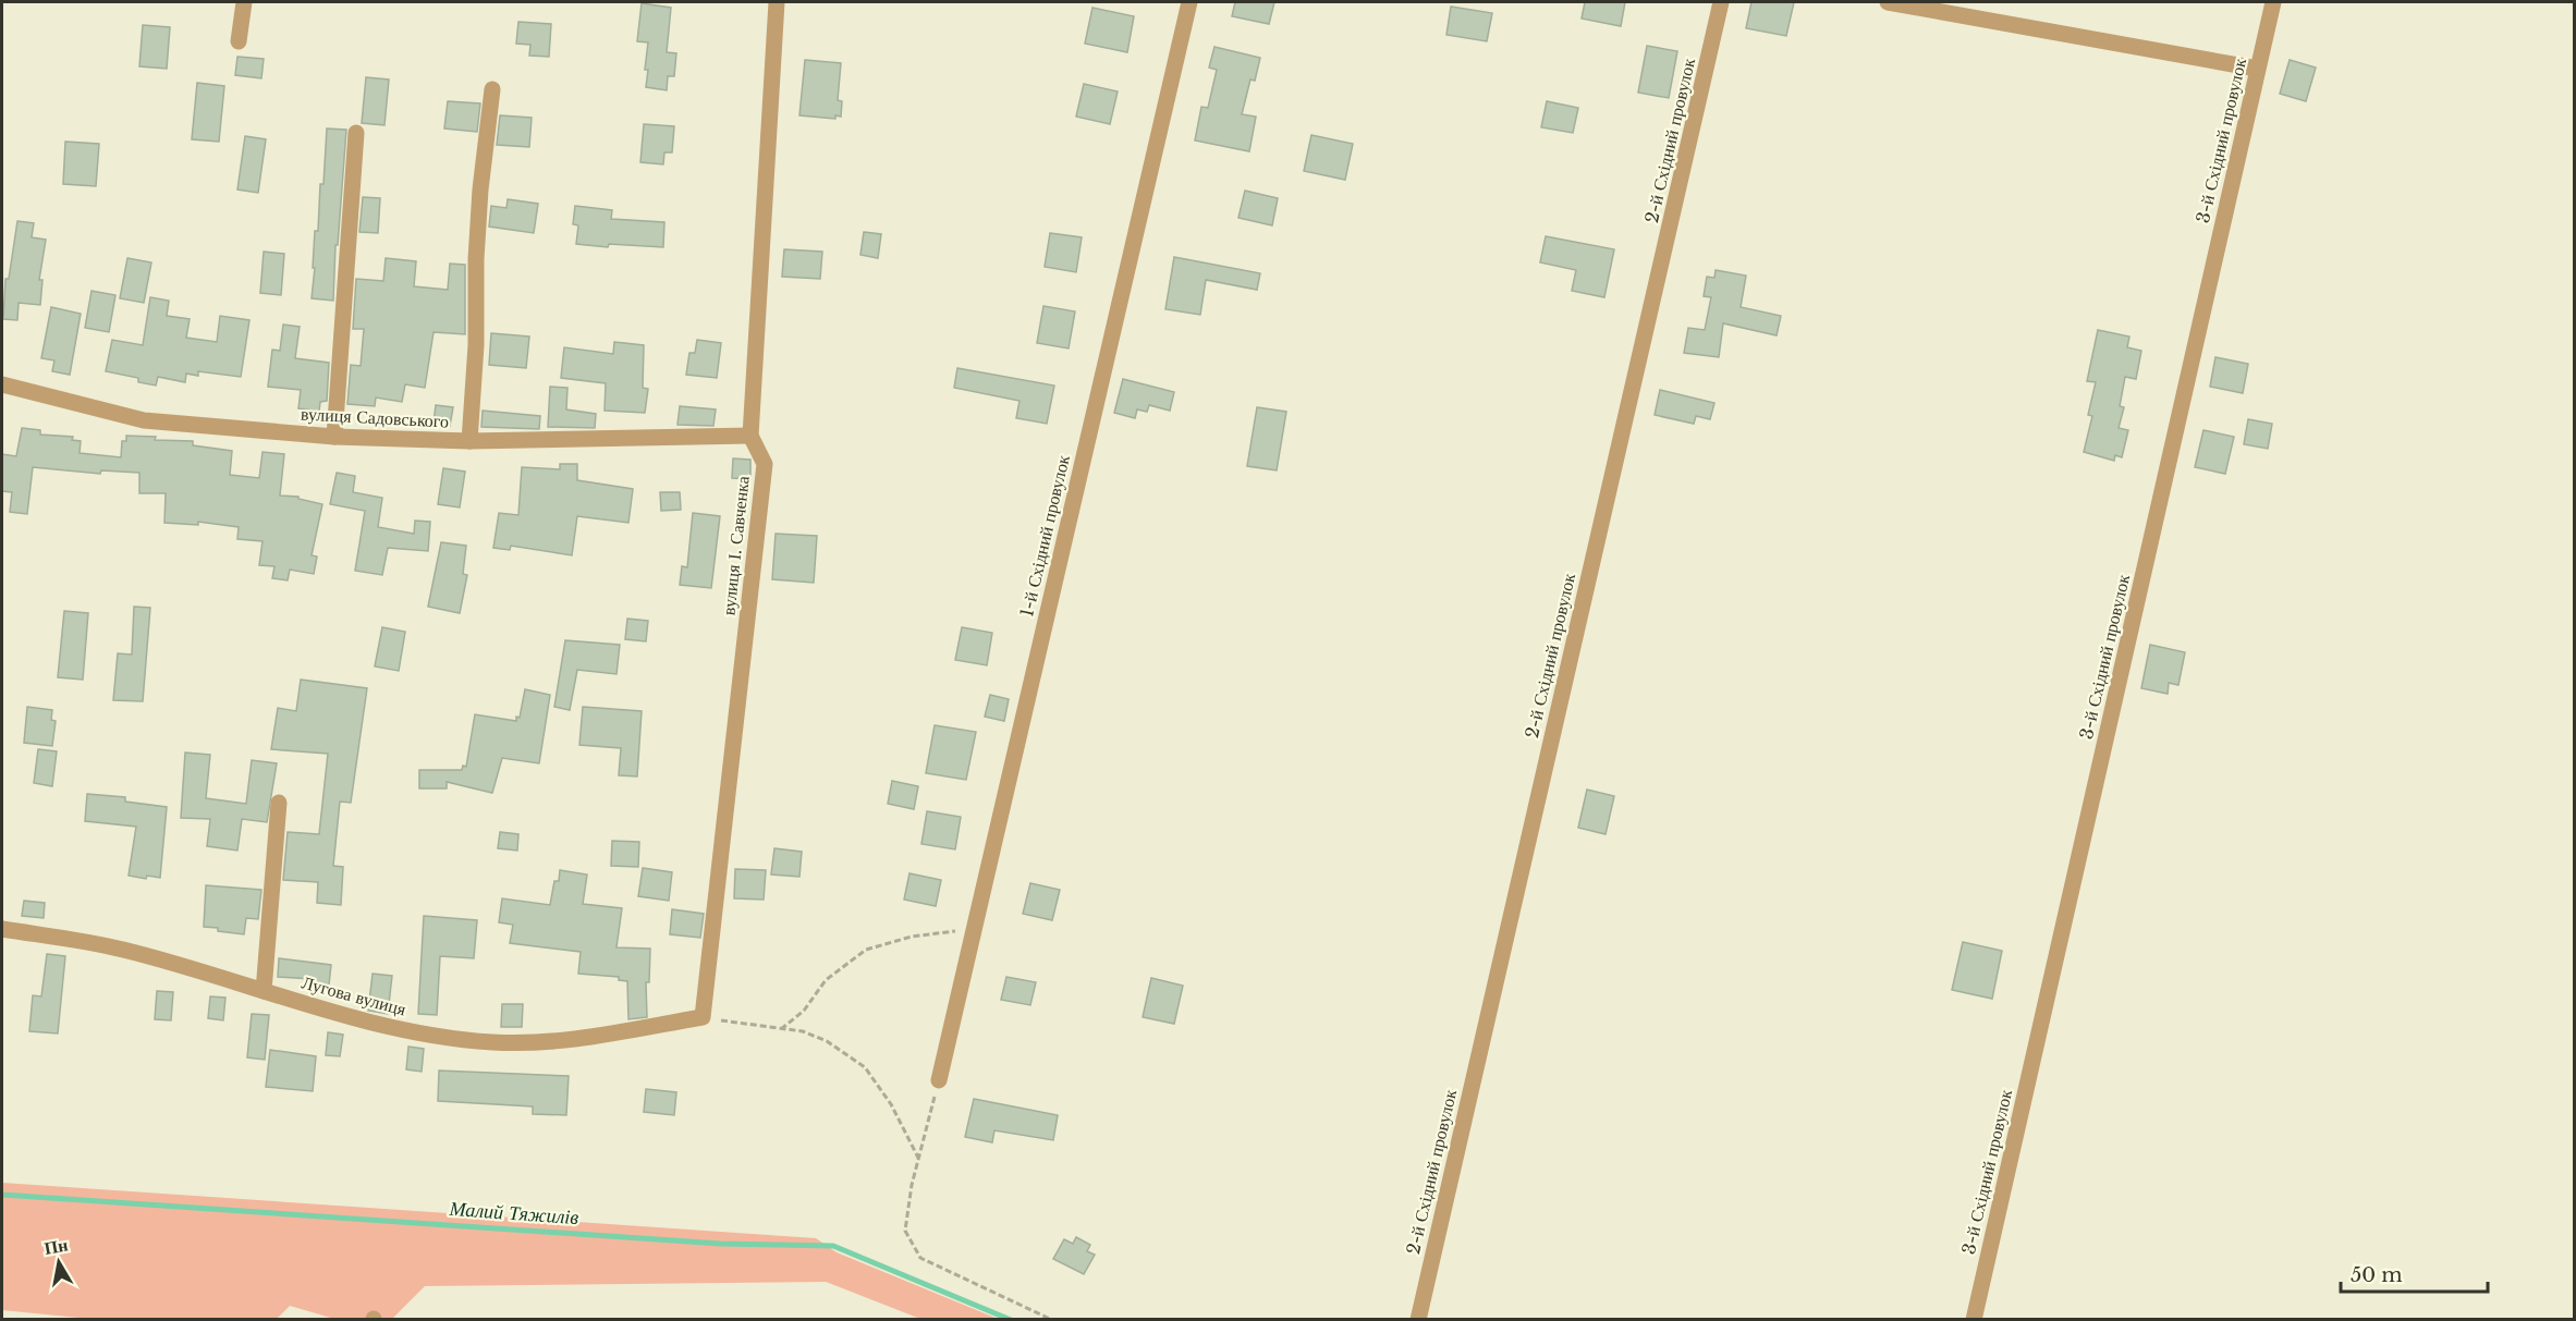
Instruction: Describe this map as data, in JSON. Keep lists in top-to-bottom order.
{
  "streets": {
    "street": [
      "2-й Східний провулок",
      "3-й Східний провулок",
      "вулиця Садовського",
      "1-й Східний провулок",
      "вулиця І. Савченка",
      "Лугова вулиця"
    ]
  },
  "crossings": [
    ["вулиця Садовського", "вулиця І. Савченка"],
    ["вулиця І. Савченка", "Лугова вулиця"]
  ],
  "water": ["Малий Тяжилів"],
  "scale_bar": "50 m",
  "north": "top"
}
